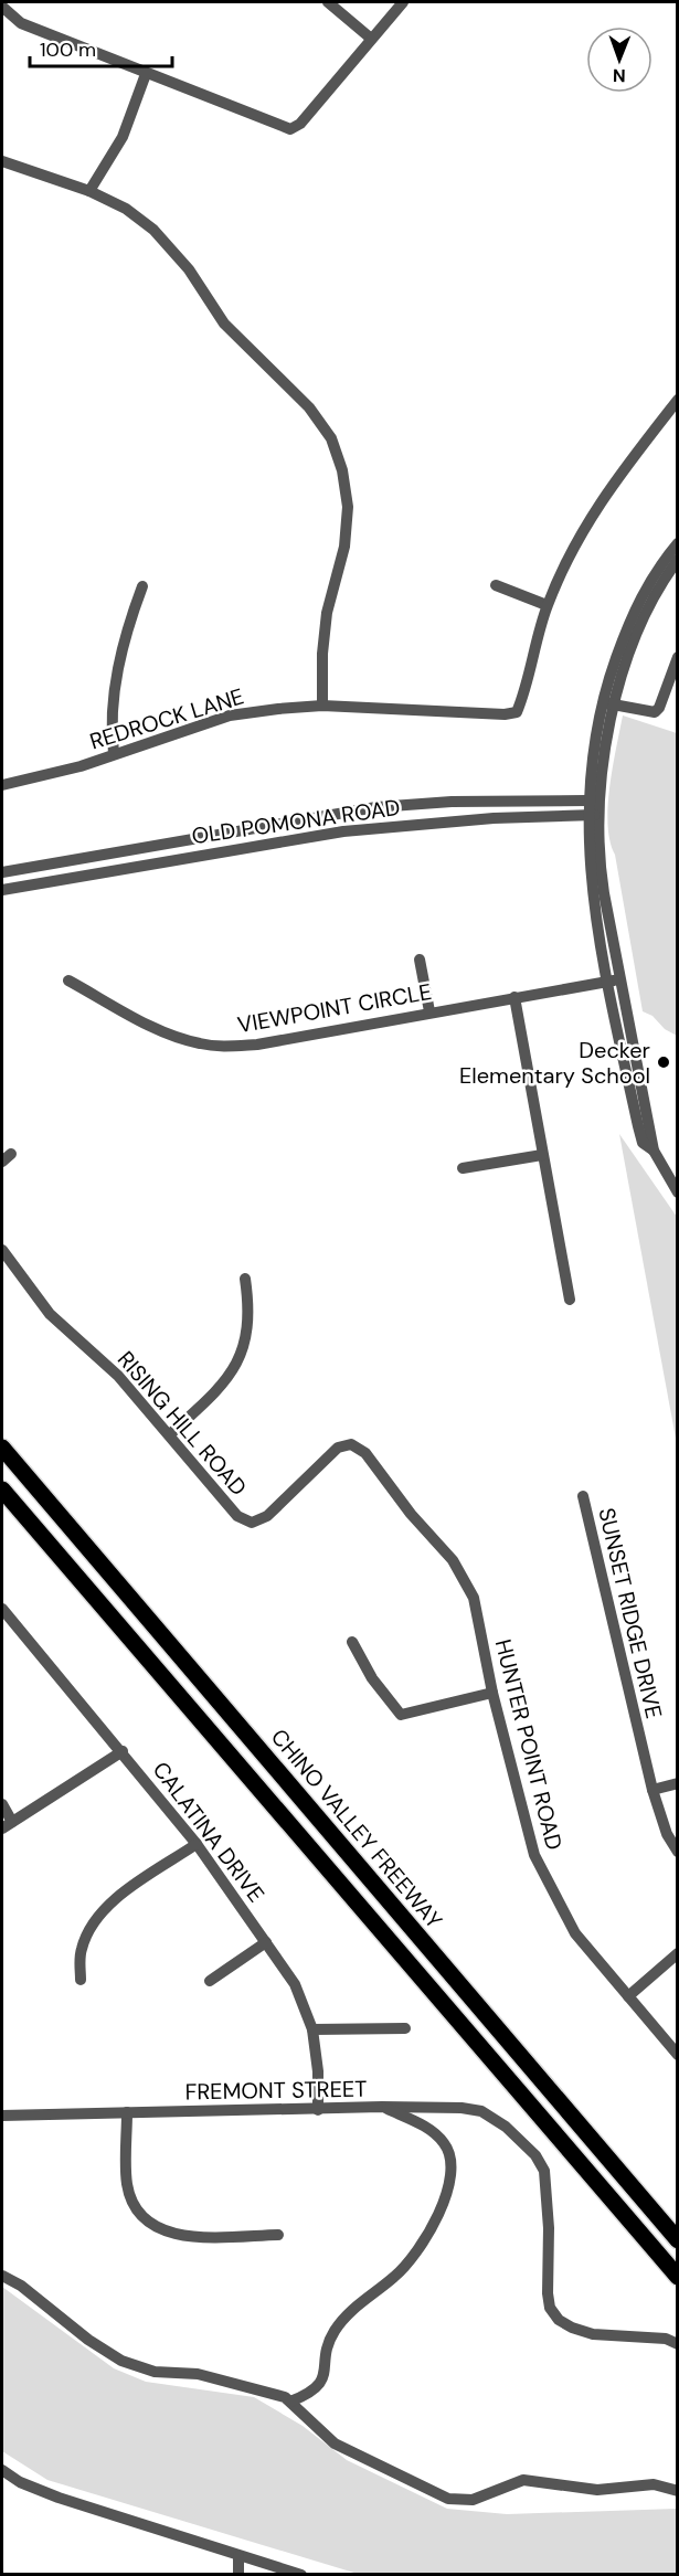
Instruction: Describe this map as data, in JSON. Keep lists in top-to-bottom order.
{
  "streets": {
    "highway": ["CHINO VALLEY FREEWAY"],
    "street": [
      "REDROCK LANE",
      "OLD POMONA ROAD",
      "VIEWPOINT CIRCLE",
      "RISING HILL ROAD",
      "SUNSET RIDGE DRIVE",
      "HUNTER POINT ROAD",
      "CALATINA DRIVE",
      "FREMONT STREET"
    ]
  },
  "crossings": [
    ["RISING HILL ROAD", "HUNTER POINT ROAD"],
    ["CALATINA DRIVE", "FREMONT STREET"]
  ],
  "places": ["Decker Elementary School"],
  "scale_bar": "100 m",
  "north": "bottom"
}
